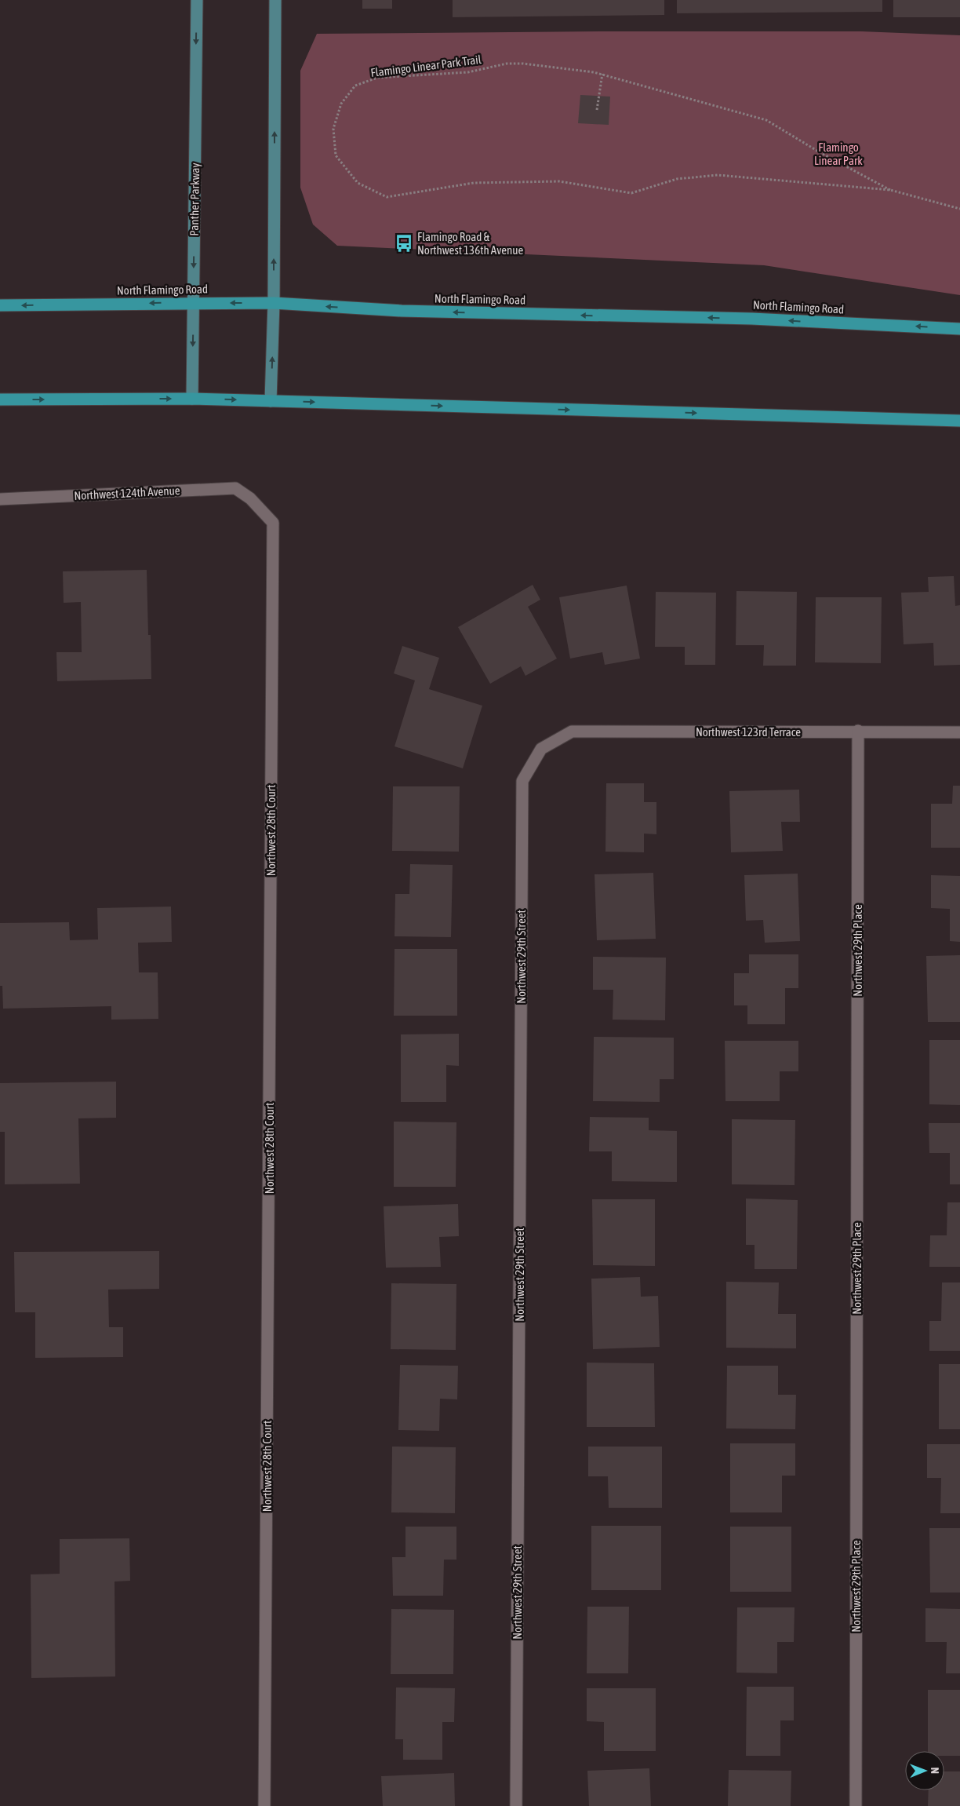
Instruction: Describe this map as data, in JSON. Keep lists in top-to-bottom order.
{
  "streets": {
    "highway": ["North Flamingo Road"],
    "main road": ["Panther Parkway"],
    "street": [
      "Northwest 124th Avenue",
      "Northwest 123rd Terrace",
      "Northwest 28th Court",
      "Northwest 29th Place",
      "Northwest 29th Street"
    ],
    "path": ["Flamingo Linear Park Trail"]
  },
  "crossings": [
    ["Panther Parkway", "North Flamingo Road"],
    ["Northwest 124th Avenue", "Northwest 28th Court"],
    ["Northwest 123rd Terrace", "Northwest 29th Place"],
    ["Northwest 123rd Terrace", "Northwest 29th Street"]
  ],
  "parks": ["Flamingo Linear Park"],
  "places": {
    "bus stop": ["Flamingo Road & Northwest 136th Avenue"]
  },
  "north": "right"
}
